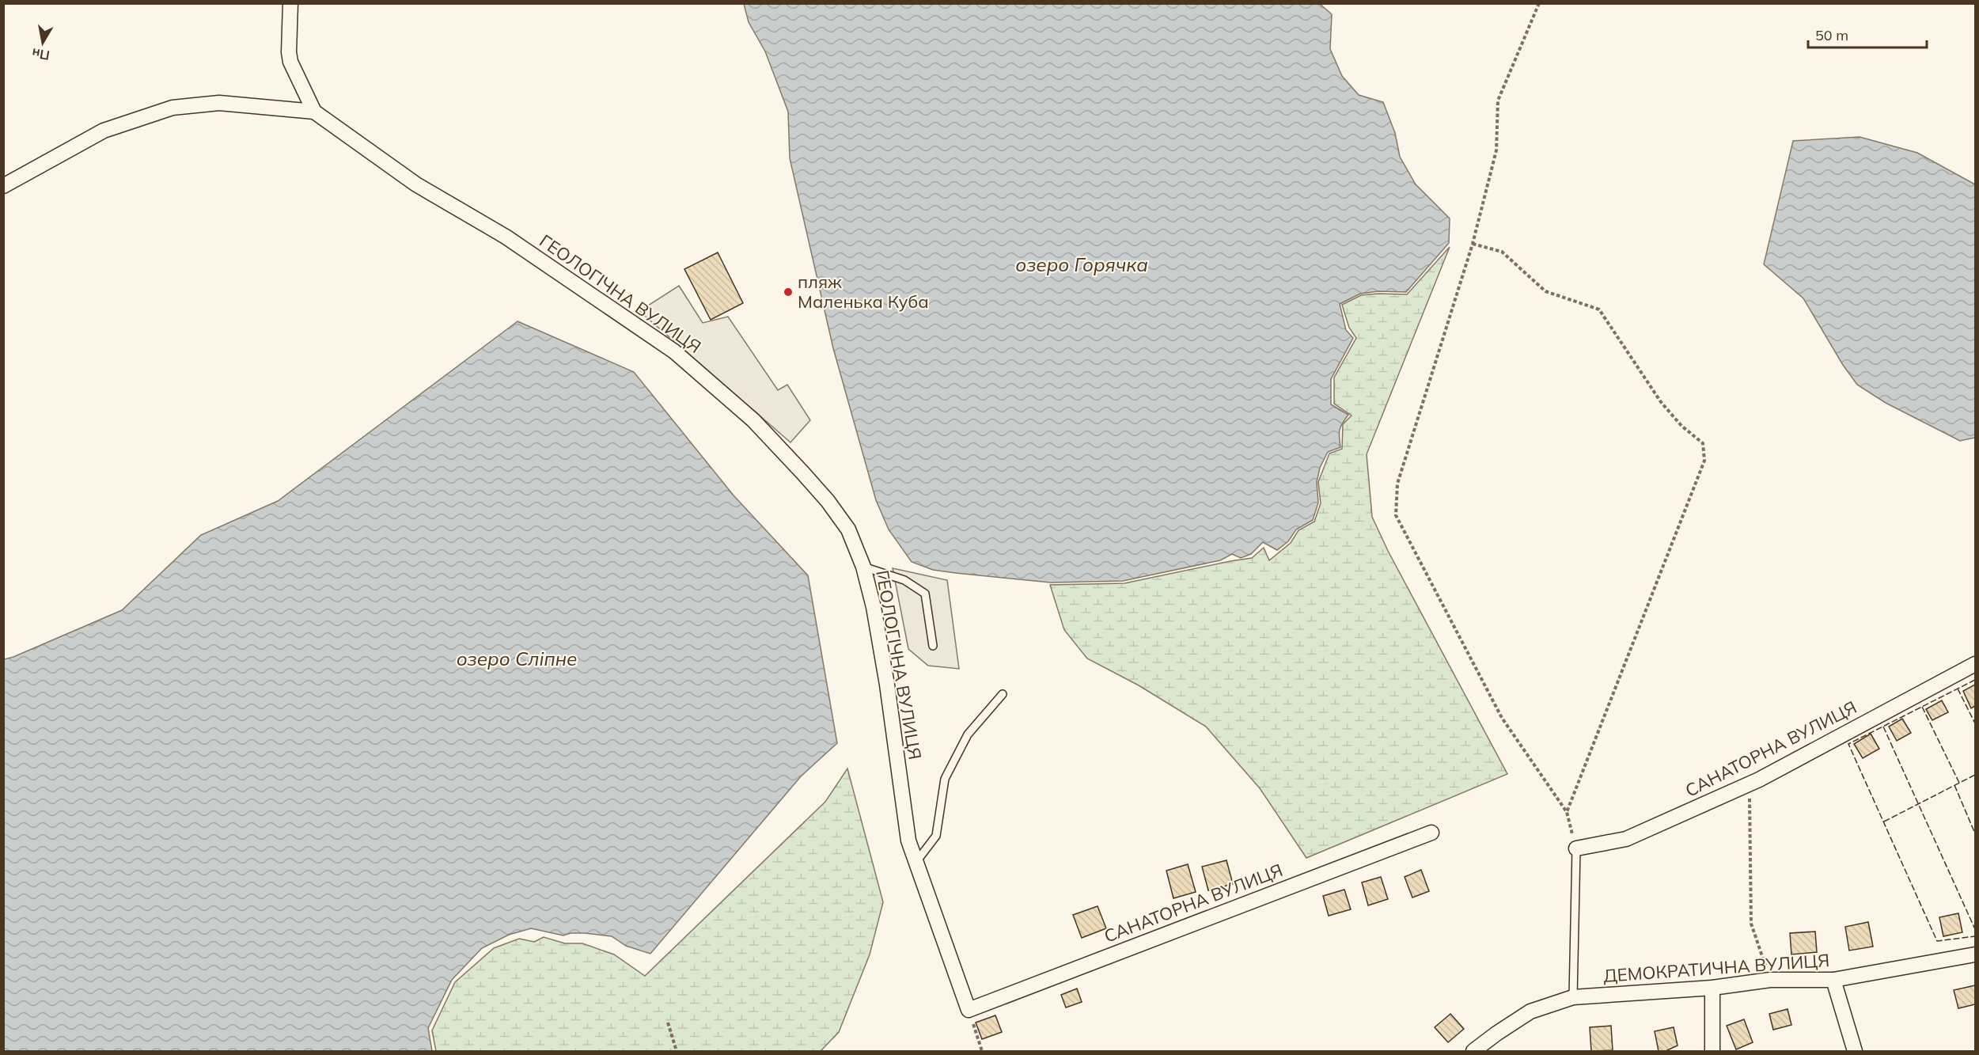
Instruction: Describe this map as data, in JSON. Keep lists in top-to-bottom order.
{
  "streets": {
    "street": ["ГЕОЛОГІЧНА ВУЛИЦЯ", "САНАТОРНА ВУЛИЦЯ", "ДЕМОКРАТИЧНА ВУЛИЦЯ"]
  },
  "crossings": [
    ["ГЕОЛОГІЧНА ВУЛИЦЯ", "САНАТОРНА ВУЛИЦЯ"]
  ],
  "water": ["озеро Горячка", "озеро Сліпне"],
  "places": ["пляж Маленька Куба"],
  "scale_bar": "50 m",
  "north": "bottom"
}
